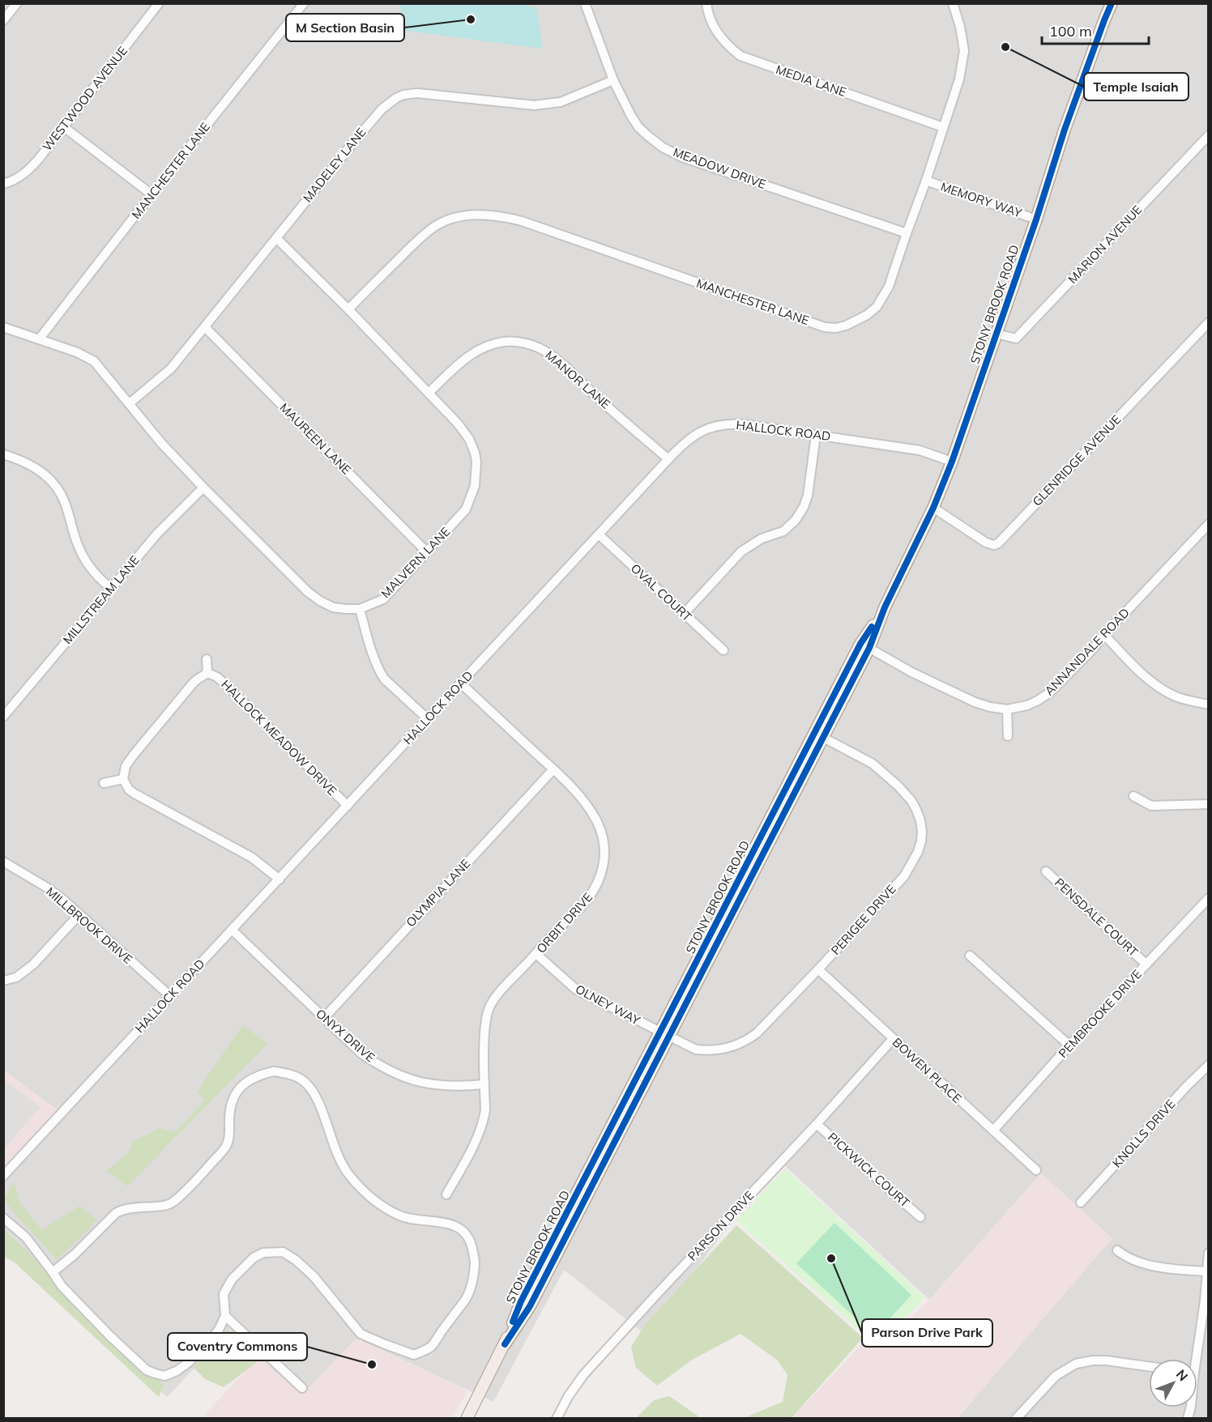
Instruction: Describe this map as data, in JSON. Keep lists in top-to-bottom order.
{
  "streets": {
    "main road": ["STONY BROOK ROAD"],
    "street": [
      "MEDIA LANE",
      "WESTWOOD AVENUE",
      "MADELEY LANE",
      "MEADOW DRIVE",
      "MANCHESTER LANE",
      "MEMORY WAY",
      "MARION AVENUE",
      "MANOR LANE",
      "HALLOCK ROAD",
      "MAUREEN LANE",
      "GLENRIDGE AVENUE",
      "MALVERN LANE",
      "OVAL COURT",
      "MILLSTREAM LANE",
      "ANNANDALE ROAD",
      "HALLOCK MEADOW DRIVE",
      "OLYMPIA LANE",
      "PENSDALE COURT",
      "PERIGEE DRIVE",
      "ORBIT DRIVE",
      "MILLBROOK DRIVE",
      "OLNEY WAY",
      "PEMBROOKE DRIVE",
      "ONYX DRIVE",
      "BOWEN PLACE",
      "KNOLLS DRIVE",
      "PICKWICK COURT",
      "PARSON DRIVE"
    ]
  },
  "crossings": [
    ["MEDIA LANE", "MANCHESTER LANE"],
    ["MADELEY LANE", "MEADOW DRIVE"],
    ["MADELEY LANE", "MAUREEN LANE"],
    ["MADELEY LANE", "MALVERN LANE"],
    ["MEADOW DRIVE", "MANCHESTER LANE"],
    ["MANCHESTER LANE", "MEMORY WAY"],
    ["MANCHESTER LANE", "MALVERN LANE"],
    ["MEMORY WAY", "STONY BROOK ROAD"],
    ["MARION AVENUE", "STONY BROOK ROAD"],
    ["STONY BROOK ROAD", "HALLOCK ROAD"],
    ["STONY BROOK ROAD", "GLENRIDGE AVENUE"],
    ["STONY BROOK ROAD", "ANNANDALE ROAD"],
    ["STONY BROOK ROAD", "PERIGEE DRIVE"],
    ["STONY BROOK ROAD", "OLNEY WAY"],
    ["MANOR LANE", "HALLOCK ROAD"],
    ["MANOR LANE", "MALVERN LANE"],
    ["HALLOCK ROAD", "OVAL COURT"],
    ["HALLOCK ROAD", "HALLOCK MEADOW DRIVE"],
    ["HALLOCK ROAD", "ORBIT DRIVE"],
    ["HALLOCK ROAD", "MILLBROOK DRIVE"],
    ["HALLOCK ROAD", "ONYX DRIVE"],
    ["MAUREEN LANE", "MALVERN LANE"],
    ["MALVERN LANE", "MILLSTREAM LANE"],
    ["OLYMPIA LANE", "ORBIT DRIVE"],
    ["OLYMPIA LANE", "ONYX DRIVE"],
    ["PENSDALE COURT", "PEMBROOKE DRIVE"],
    ["PERIGEE DRIVE", "OLNEY WAY"],
    ["PERIGEE DRIVE", "BOWEN PLACE"],
    ["ORBIT DRIVE", "OLNEY WAY"],
    ["ORBIT DRIVE", "ONYX DRIVE"],
    ["PEMBROOKE DRIVE", "BOWEN PLACE"],
    ["BOWEN PLACE", "PARSON DRIVE"],
    ["PICKWICK COURT", "PARSON DRIVE"]
  ],
  "places": [
    "M Section Basin",
    "Temple Isaiah",
    "Parson Drive Park",
    "Coventry Commons"
  ],
  "scale_bar": "100 m",
  "north": "top right"
}
